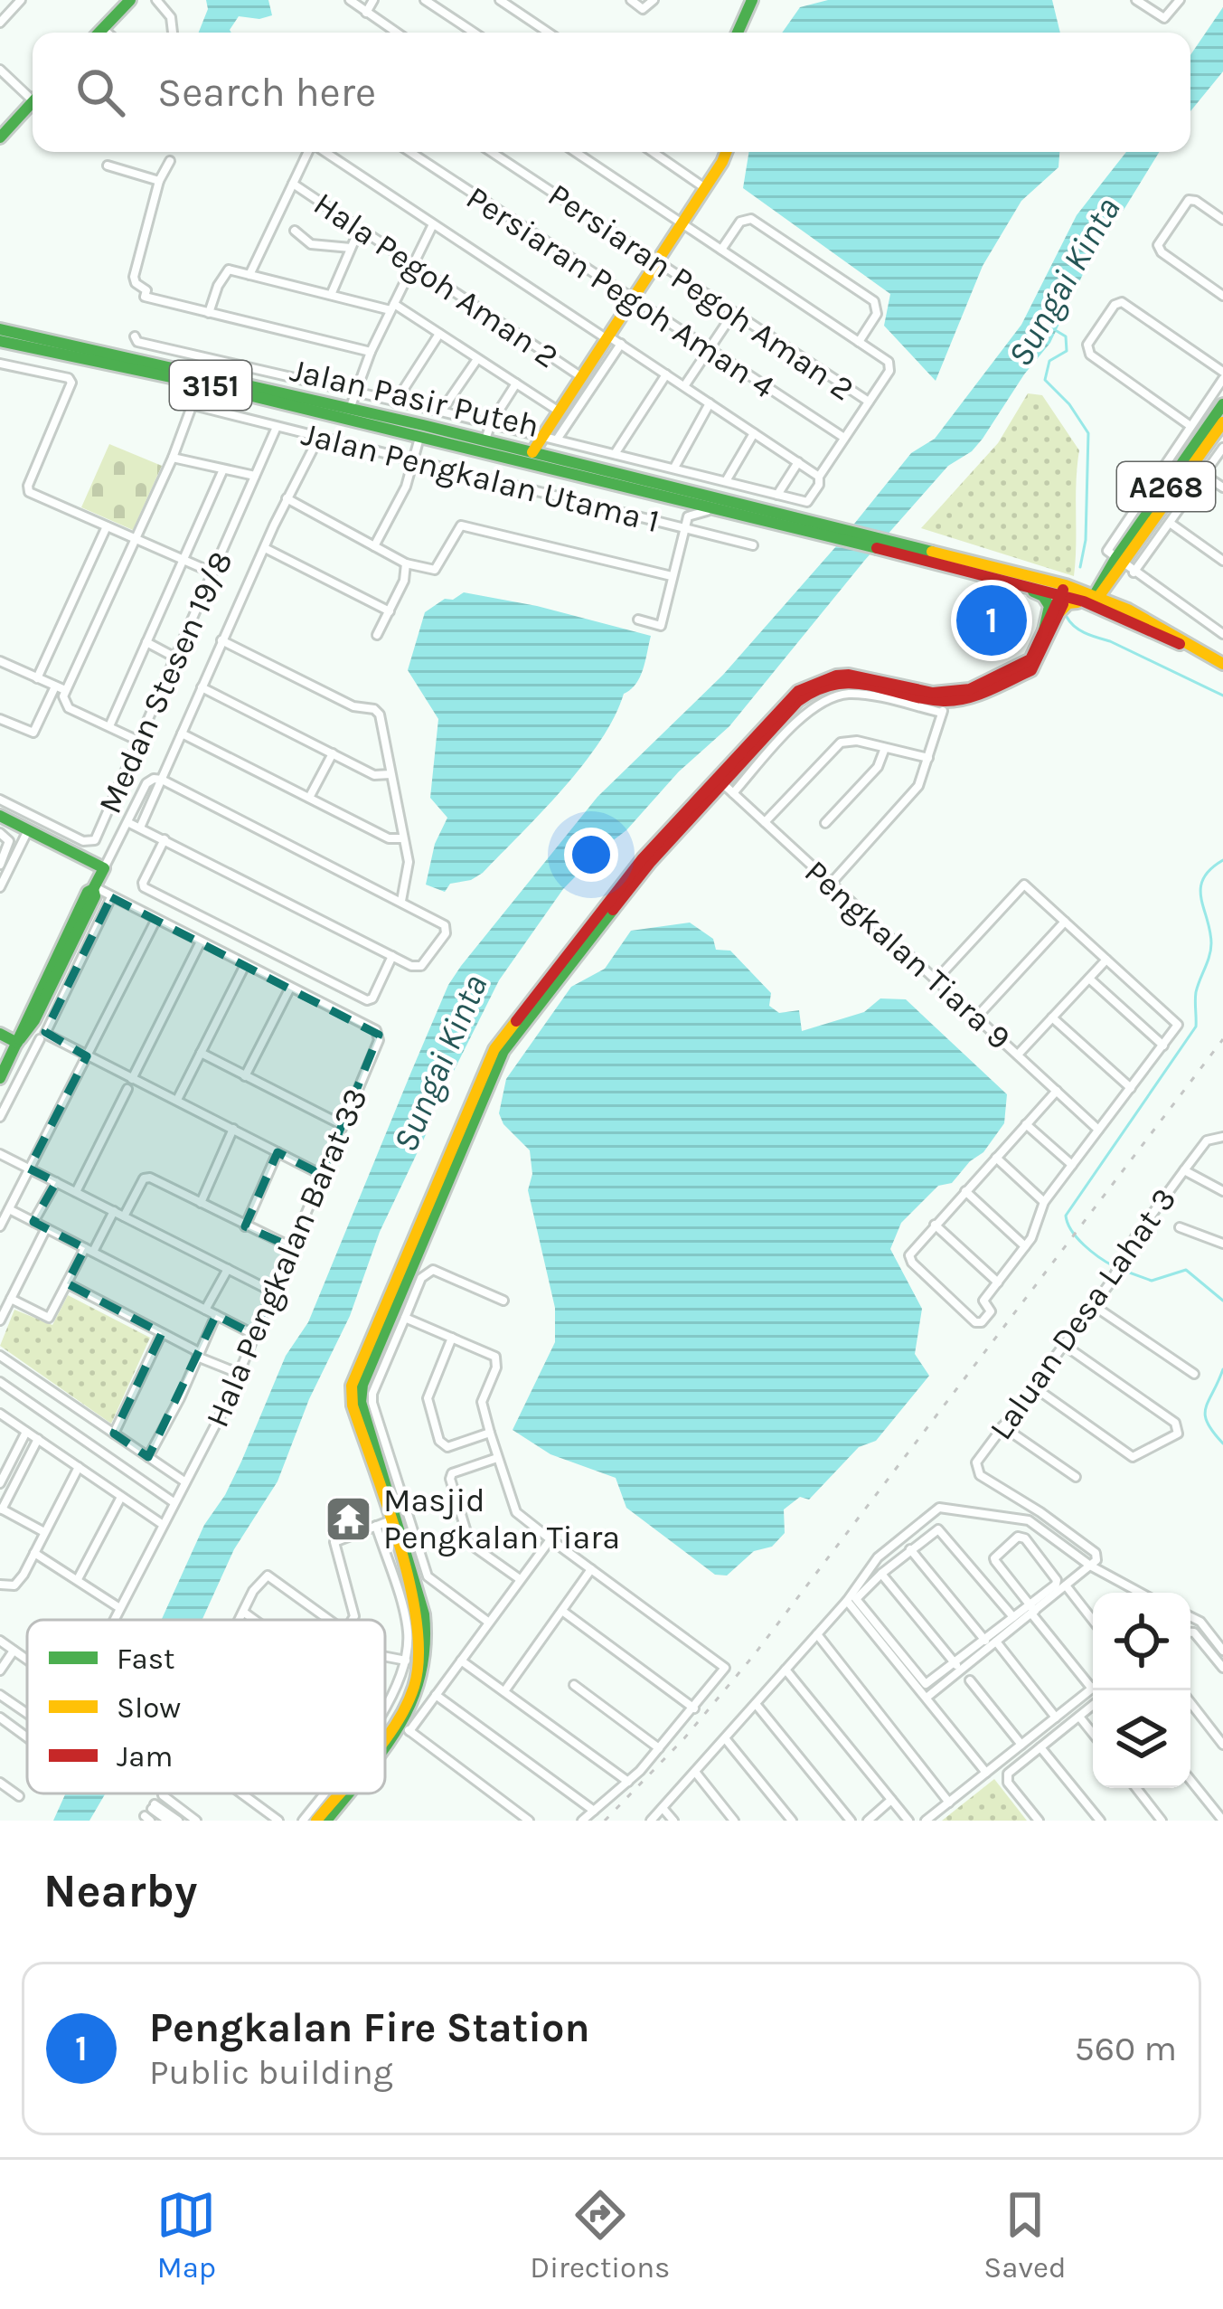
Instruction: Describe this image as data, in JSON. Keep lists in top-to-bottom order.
{
  "streets": {
    "main road": ["3151", "Jalan Pasir Puteh", "A268"],
    "street": [
      "Hala Pegoh Aman 2",
      "Persiaran Pegoh Aman 4",
      "Persiaran Pegoh Aman 2",
      "Jalan Pengkalan Utama 1",
      "Medan Stesen 19/8",
      "Pengkalan Tiara 9",
      "Hala Pengkalan Barat 33",
      "Laluan Desa Lahat 3"
    ]
  },
  "crossings": [
    ["3151", "Jalan Pasir Puteh"],
    ["3151", "A268"],
    ["Jalan Pengkalan Utama 1", "Medan Stesen 19/8"]
  ],
  "water": ["Sungai Kinta"],
  "places": {
    "temple": ["Masjid Pengkalan Tiara"]
  },
  "legend": ["Fast", "Slow", "Jam"],
  "page": {
    "search": "Search here",
    "pins": "1",
    "heading": "Nearby",
    "list": [
      {
        "mark": "1",
        "name": "Pengkalan Fire Station",
        "note": "Public building",
        "value": "560 m"
      }
    ],
    "nav": ["Map", "Directions", "Saved"]
  }
}
